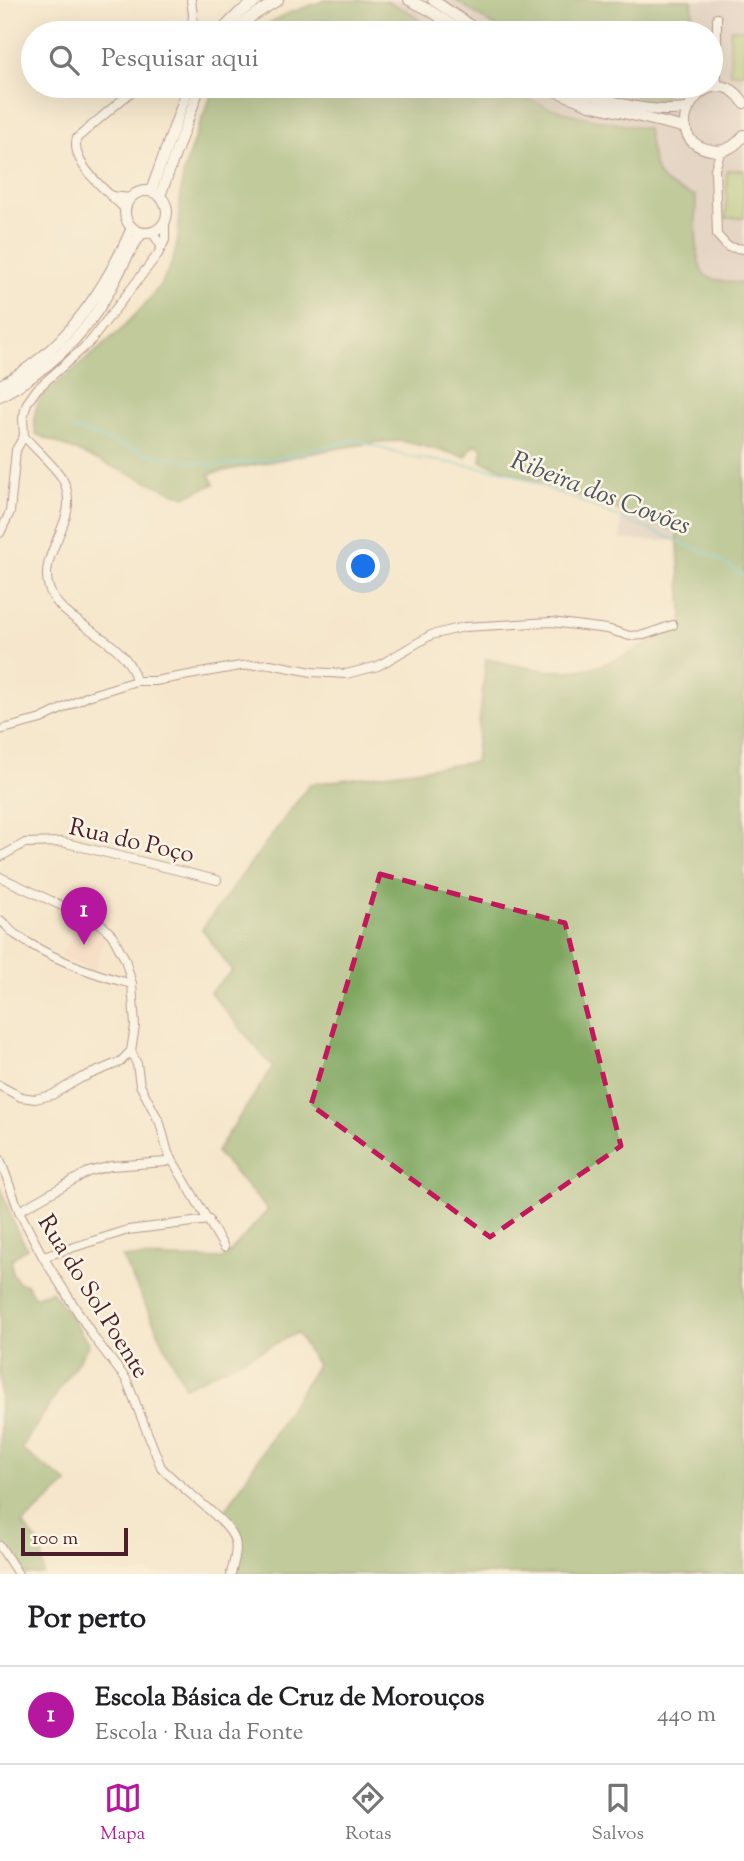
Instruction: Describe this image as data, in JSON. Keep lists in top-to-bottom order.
{
  "streets": {
    "street": ["Rua do Poço", "Rua do Sol Poente"]
  },
  "water": ["Ribeira dos Covões"],
  "scale_bar": "100 m",
  "page": {
    "search": "Pesquisar aqui",
    "pins": "1",
    "scale": "100 m",
    "heading": "Por perto",
    "list": [
      {
        "mark": "1",
        "name": "Escola Básica de Cruz de Morouços",
        "note": "Escola · Rua da Fonte",
        "value": "440 m"
      }
    ],
    "nav": ["Mapa", "Rotas", "Salvos"]
  }
}
